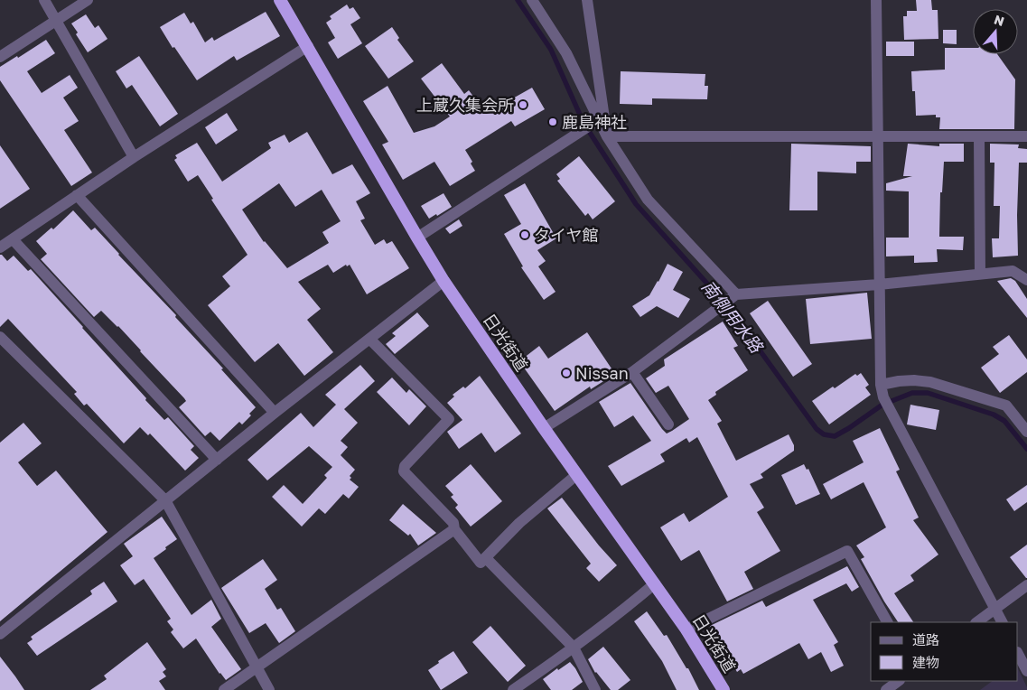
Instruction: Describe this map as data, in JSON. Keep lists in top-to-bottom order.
{
  "streets": {
    "highway": ["日光街道"]
  },
  "water": ["南側用水路"],
  "places": [
    "上蔵久集会所",
    "鹿島神社",
    "タイヤ館",
    "Nissan"
  ],
  "legend": ["道路", "建物"],
  "north": "top"
}
